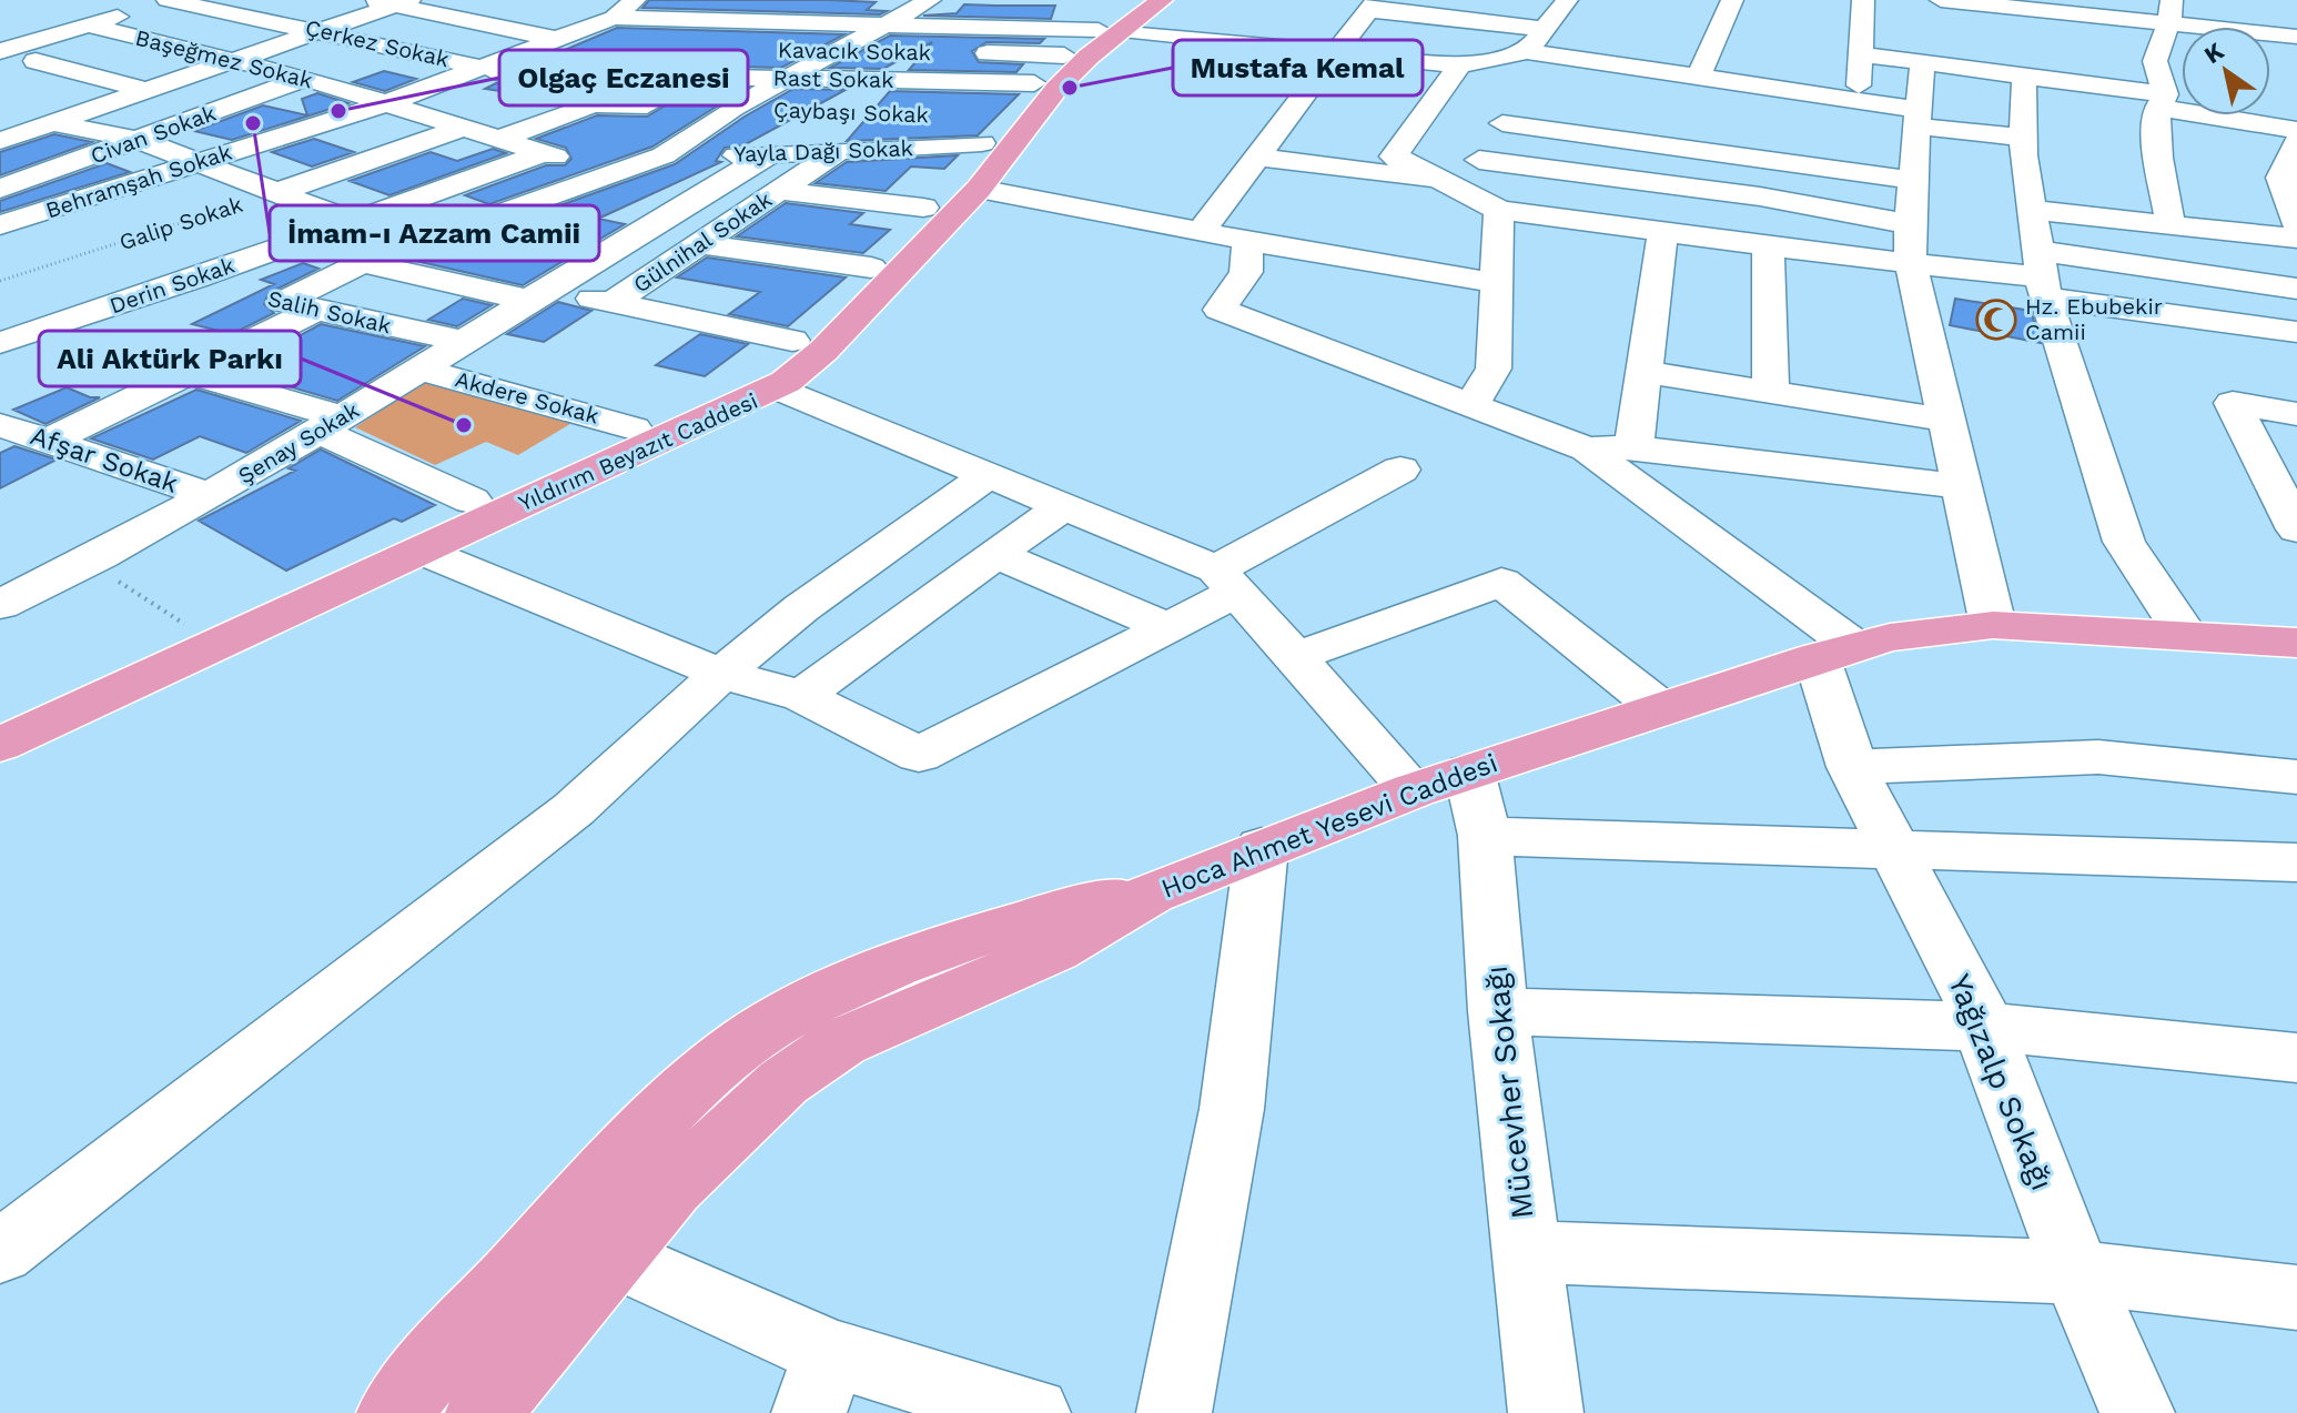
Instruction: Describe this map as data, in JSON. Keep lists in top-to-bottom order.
{
  "streets": {
    "main road": ["Yıldırım Beyazıt Caddesi", "Hoca Ahmet Yesevi Caddesi"],
    "street": [
      "Çerkez Sokak",
      "Kavacık Sokak",
      "Başeğmez Sokak",
      "Rast Sokak",
      "Çaybaşı Sokak",
      "Civan Sokak",
      "Yayla Dağı Sokak",
      "Behramşah Sokak",
      "Galip Sokak",
      "Gülnihal Sokak",
      "Derin Sokak",
      "Salih Sokak",
      "Akdere Sokak",
      "Şenay Sokak",
      "Afşar Sokak",
      "Yağızalp Sokağı",
      "Mücevher Sokağı"
    ]
  },
  "crossings": [
    ["Çerkez Sokak", "Rast Sokak"],
    ["Çerkez Sokak", "Behramşah Sokak"],
    ["Başeğmez Sokak", "Çaybaşı Sokak"],
    ["Başeğmez Sokak", "Civan Sokak"],
    ["Başeğmez Sokak", "Behramşah Sokak"],
    ["Başeğmez Sokak", "Galip Sokak"],
    ["Başeğmez Sokak", "Derin Sokak"],
    ["Rast Sokak", "Behramşah Sokak"],
    ["Yayla Dağı Sokak", "Gülnihal Sokak"],
    ["Yayla Dağı Sokak", "Şenay Sokak"],
    ["Derin Sokak", "Salih Sokak"],
    ["Salih Sokak", "Şenay Sokak"],
    ["Akdere Sokak", "Şenay Sokak"],
    ["Şenay Sokak", "Afşar Sokak"],
    ["Hoca Ahmet Yesevi Caddesi", "Yağızalp Sokağı"],
    ["Hoca Ahmet Yesevi Caddesi", "Mücevher Sokağı"]
  ],
  "places": {
    "other": [
      "Mustafa Kemal",
      "Olgaç Eczanesi",
      "İmam-ı Azzam Camii",
      "Ali Aktürk Parkı"
    ],
    "mosque": ["Hz. Ebubekir Camii"]
  },
  "north": "top left"
}
